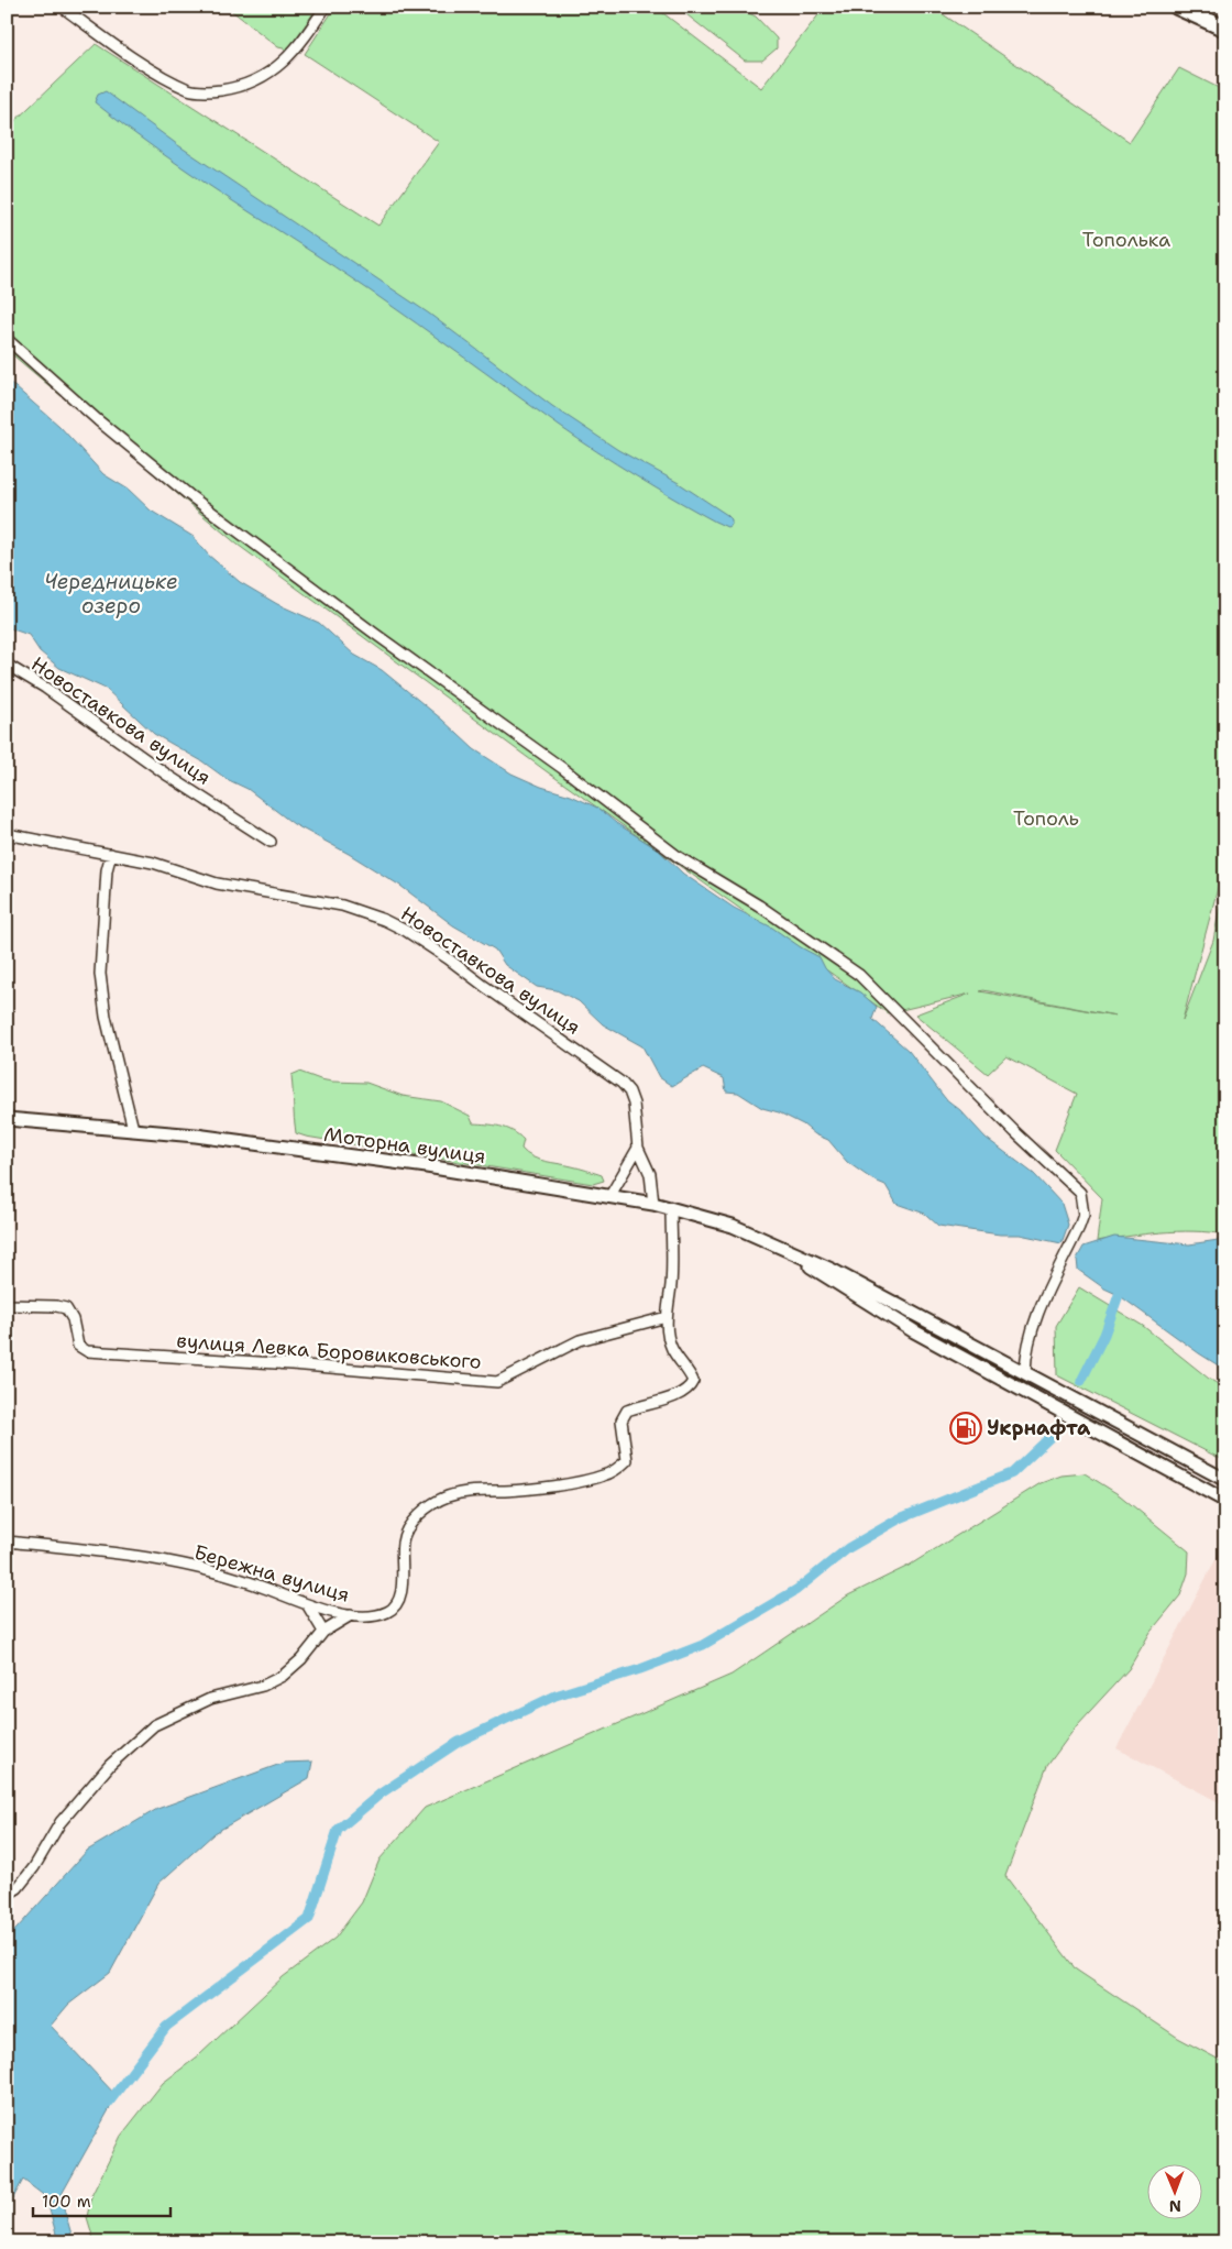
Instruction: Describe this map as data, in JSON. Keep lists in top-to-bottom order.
{
  "streets": {
    "street": [
      "Новоставкова вулиця",
      "Моторна вулиця",
      "вулиця Левка Боровиковського",
      "Бережна вулиця"
    ]
  },
  "crossings": [
    ["Новоставкова вулиця", "Моторна вулиця"],
    ["Моторна вулиця", "Бережна вулиця"],
    ["вулиця Левка Боровиковського", "Бережна вулиця"]
  ],
  "water": ["Чередницьке озеро"],
  "parks": ["Тополька", "Тополь"],
  "places": {
    "fuel station": ["Укрнафта"]
  },
  "scale_bar": "100 m",
  "north": "bottom"
}
